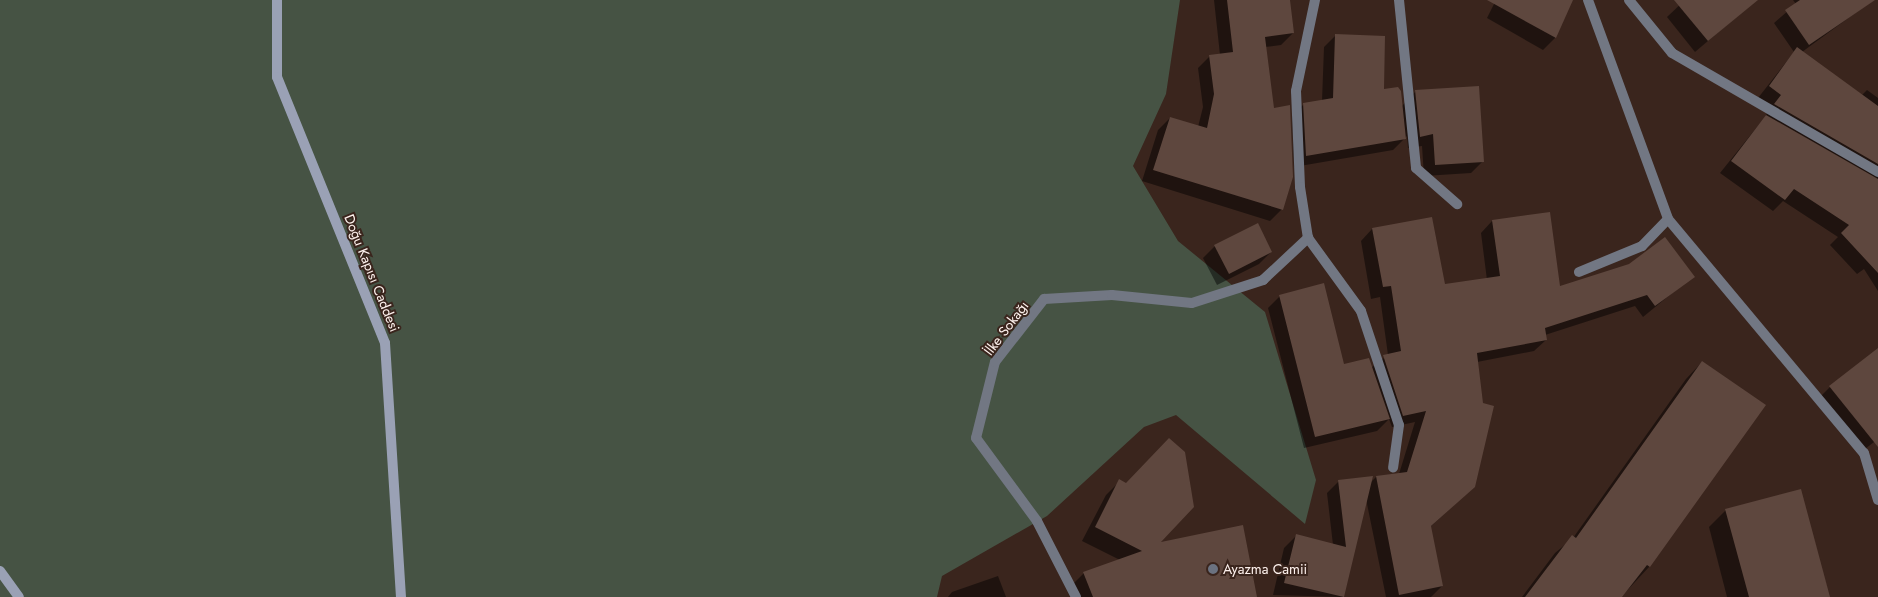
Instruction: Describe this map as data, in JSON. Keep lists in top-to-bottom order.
{
  "streets": {
    "street": ["Doğu Kapısı Caddesi", "İlke Sokağı"]
  },
  "places": ["Ayazma Camii"]
}
